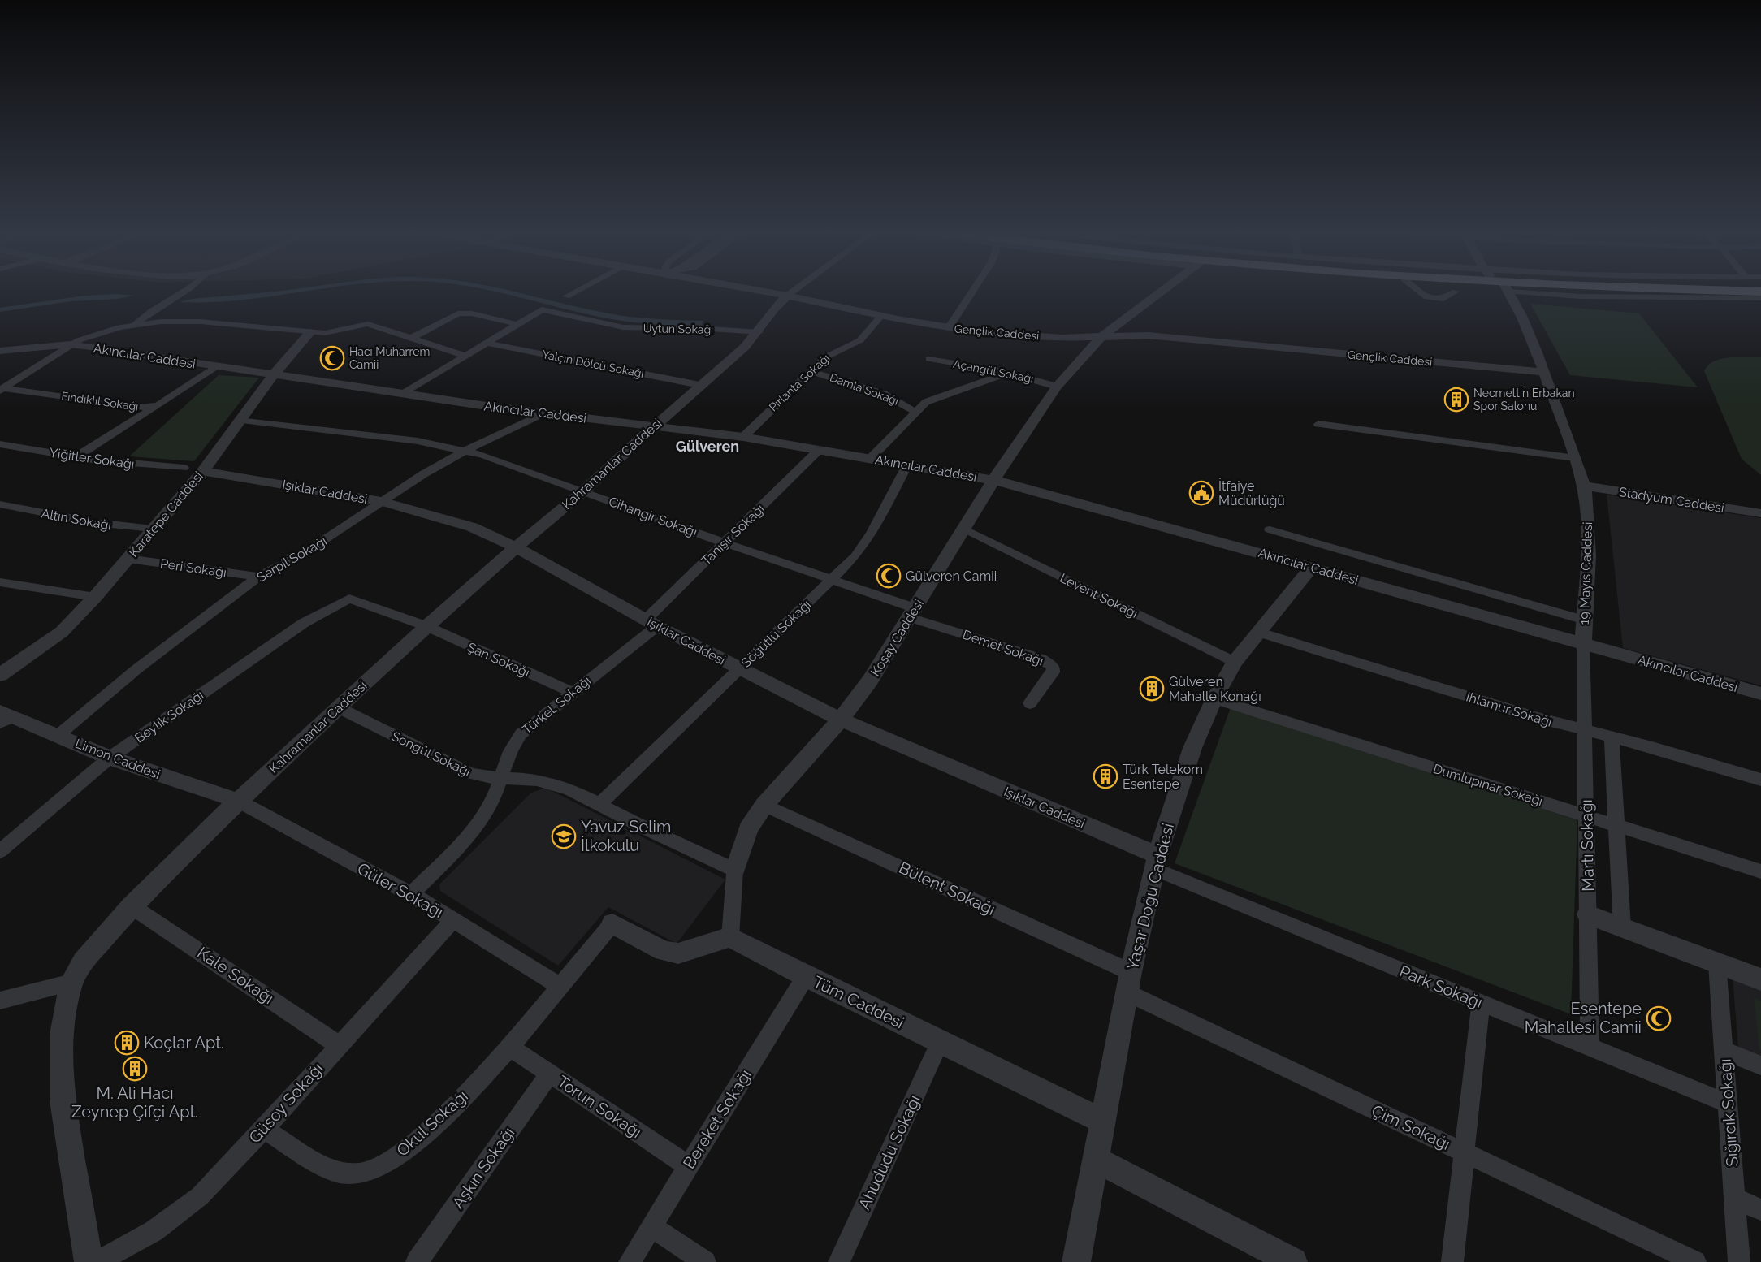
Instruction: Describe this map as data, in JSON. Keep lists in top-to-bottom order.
{
  "streets": {
    "street": [
      "Uytun Sokağı",
      "Gençlik Caddesi",
      "Akıncılar Caddesi",
      "Yalçın Dölcü Sokağı",
      "Açangül Sokağı",
      "Pırlanta Sokağı",
      "Damla Sokağı",
      "Fındıklıl Sokağı",
      "Yiğitler Sokağı",
      "Kahramanlar Caddesi",
      "Işıklar Caddesi",
      "Stadyum Caddesi",
      "Karatepe Caddesi",
      "Cihangir Sokağı",
      "Altın Sokağı",
      "Tanışır Sokağı",
      "Serpil Sokağı",
      "Peri Sokağı",
      "19 Mayıs Caddesi",
      "Levent Sokağı",
      "Söğütlü Sokağı",
      "Koşay Caddesi",
      "Demet Sokağı",
      "Şan Sokağı",
      "Türkel, Sokağı",
      "Ihlamur Sokağı",
      "Beylik Sokağı",
      "Songül Sokağı",
      "Limon Caddesi",
      "Dumlupınar Sokağı",
      "Martı Sokağı",
      "Bülent Sokağı",
      "Güler Sokağı",
      "Yaşar Doğu Caddesi",
      "Kale Sokağı",
      "Park Sokağı",
      "Tüm Caddesi",
      "Güsoy Sokağı",
      "Torun Sokağı",
      "Sığırcık Sokağı",
      "Bereket Sokağı",
      "Okul Sokağı",
      "Çim Sokağı",
      "Ahududu Sokağı",
      "Aşkın Sokağı"
    ]
  },
  "crossings": [
    ["Uytun Sokağı", "Kahramanlar Caddesi"],
    ["Gençlik Caddesi", "Pırlanta Sokağı"],
    ["Gençlik Caddesi", "Kahramanlar Caddesi"],
    ["Gençlik Caddesi", "19 Mayıs Caddesi"],
    ["Gençlik Caddesi", "Koşay Caddesi"],
    ["Akıncılar Caddesi", "Pırlanta Sokağı"],
    ["Akıncılar Caddesi", "Fındıklıl Sokağı"],
    ["Akıncılar Caddesi", "Kahramanlar Caddesi"],
    ["Akıncılar Caddesi", "Karatepe Caddesi"],
    ["Akıncılar Caddesi", "Tanışır Sokağı"],
    ["Akıncılar Caddesi", "Serpil Sokağı"],
    ["Akıncılar Caddesi", "19 Mayıs Caddesi"],
    ["Akıncılar Caddesi", "Söğütlü Sokağı"],
    ["Akıncılar Caddesi", "Koşay Caddesi"],
    ["Akıncılar Caddesi", "Martı Sokağı"],
    ["Akıncılar Caddesi", "Yaşar Doğu Caddesi"],
    ["Yalçın Dölcü Sokağı", "Kahramanlar Caddesi"],
    ["Açangül Sokağı", "Koşay Caddesi"],
    ["Pırlanta Sokağı", "Damla Sokağı"],
    ["Kahramanlar Caddesi", "Işıklar Caddesi"],
    ["Kahramanlar Caddesi", "Cihangir Sokağı"],
    ["Kahramanlar Caddesi", "Şan Sokağı"],
    ["Kahramanlar Caddesi", "Beylik Sokağı"],
    ["Kahramanlar Caddesi", "Songül Sokağı"],
    ["Kahramanlar Caddesi", "Limon Caddesi"],
    ["Kahramanlar Caddesi", "Güler Sokağı"],
    ["Kahramanlar Caddesi", "Kale Sokağı"],
    ["Işıklar Caddesi", "Karatepe Caddesi"],
    ["Işıklar Caddesi", "Tanışır Sokağı"],
    ["Işıklar Caddesi", "Serpil Sokağı"],
    ["Işıklar Caddesi", "Söğütlü Sokağı"],
    ["Işıklar Caddesi", "Koşay Caddesi"],
    ["Işıklar Caddesi", "Türkel, Sokağı"],
    ["Işıklar Caddesi", "Yaşar Doğu Caddesi"],
    ["Işıklar Caddesi", "Park Sokağı"],
    ["Stadyum Caddesi", "19 Mayıs Caddesi"],
    ["Karatepe Caddesi", "Cihangir Sokağı"],
    ["Karatepe Caddesi", "Altın Sokağı"],
    ["Karatepe Caddesi", "Peri Sokağı"],
    ["Cihangir Sokağı", "Tanışır Sokağı"],
    ["Cihangir Sokağı", "Serpil Sokağı"],
    ["Cihangir Sokağı", "Söğütlü Sokağı"],
    ["Cihangir Sokağı", "Koşay Caddesi"],
    ["Cihangir Sokağı", "Demet Sokağı"],
    ["Tanışır Sokağı", "Türkel, Sokağı"],
    ["Serpil Sokağı", "Peri Sokağı"],
    ["Serpil Sokağı", "Limon Caddesi"],
    ["19 Mayıs Caddesi", "Martı Sokağı"],
    ["Levent Sokağı", "Koşay Caddesi"],
    ["Levent Sokağı", "Yaşar Doğu Caddesi"],
    ["Söğütlü Sokağı", "Songül Sokağı"],
    ["Koşay Caddesi", "Demet Sokağı"],
    ["Koşay Caddesi", "Songül Sokağı"],
    ["Koşay Caddesi", "Bülent Sokağı"],
    ["Şan Sokağı", "Türkel, Sokağı"],
    ["Şan Sokağı", "Beylik Sokağı"],
    ["Türkel, Sokağı", "Songül Sokağı"],
    ["Türkel, Sokağı", "Güler Sokağı"],
    ["Ihlamur Sokağı", "Martı Sokağı"],
    ["Ihlamur Sokağı", "Yaşar Doğu Caddesi"],
    ["Beylik Sokağı", "Limon Caddesi"],
    ["Limon Caddesi", "Güler Sokağı"],
    ["Dumlupınar Sokağı", "Martı Sokağı"],
    ["Dumlupınar Sokağı", "Yaşar Doğu Caddesi"],
    ["Martı Sokağı", "Park Sokağı"],
    ["Bülent Sokağı", "Yaşar Doğu Caddesi"],
    ["Bülent Sokağı", "Çim Sokağı"],
    ["Güler Sokağı", "Güsoy Sokağı"],
    ["Yaşar Doğu Caddesi", "Park Sokağı"],
    ["Yaşar Doğu Caddesi", "Tüm Caddesi"],
    ["Yaşar Doğu Caddesi", "Çim Sokağı"],
    ["Kale Sokağı", "Güsoy Sokağı"],
    ["Park Sokağı", "Sığırcık Sokağı"],
    ["Tüm Caddesi", "Bereket Sokağı"],
    ["Tüm Caddesi", "Ahududu Sokağı"],
    ["Güsoy Sokağı", "Okul Sokağı"],
    ["Torun Sokağı", "Bereket Sokağı"],
    ["Torun Sokağı", "Okul Sokağı"],
    ["Torun Sokağı", "Aşkın Sokağı"]
  ],
  "districts": ["Gülveren"],
  "places": {
    "mosque": ["Hacı Muharrem Camii", "Gülveren Camii", "Esentepe Mahallesi Camii"],
    "building": [
      "Necmettin Erbakan Spor Salonu",
      "Gülveren Mahalle Konağı",
      "Türk Telekom Esentepe",
      "Koçlar Apt.",
      "M. Ali Hacı Zeynep Çifçi Apt."
    ],
    "public building": ["İtfaiye Müdürlüğü"],
    "school or university": ["Yavuz Selim İlkokulu"]
  }
}
